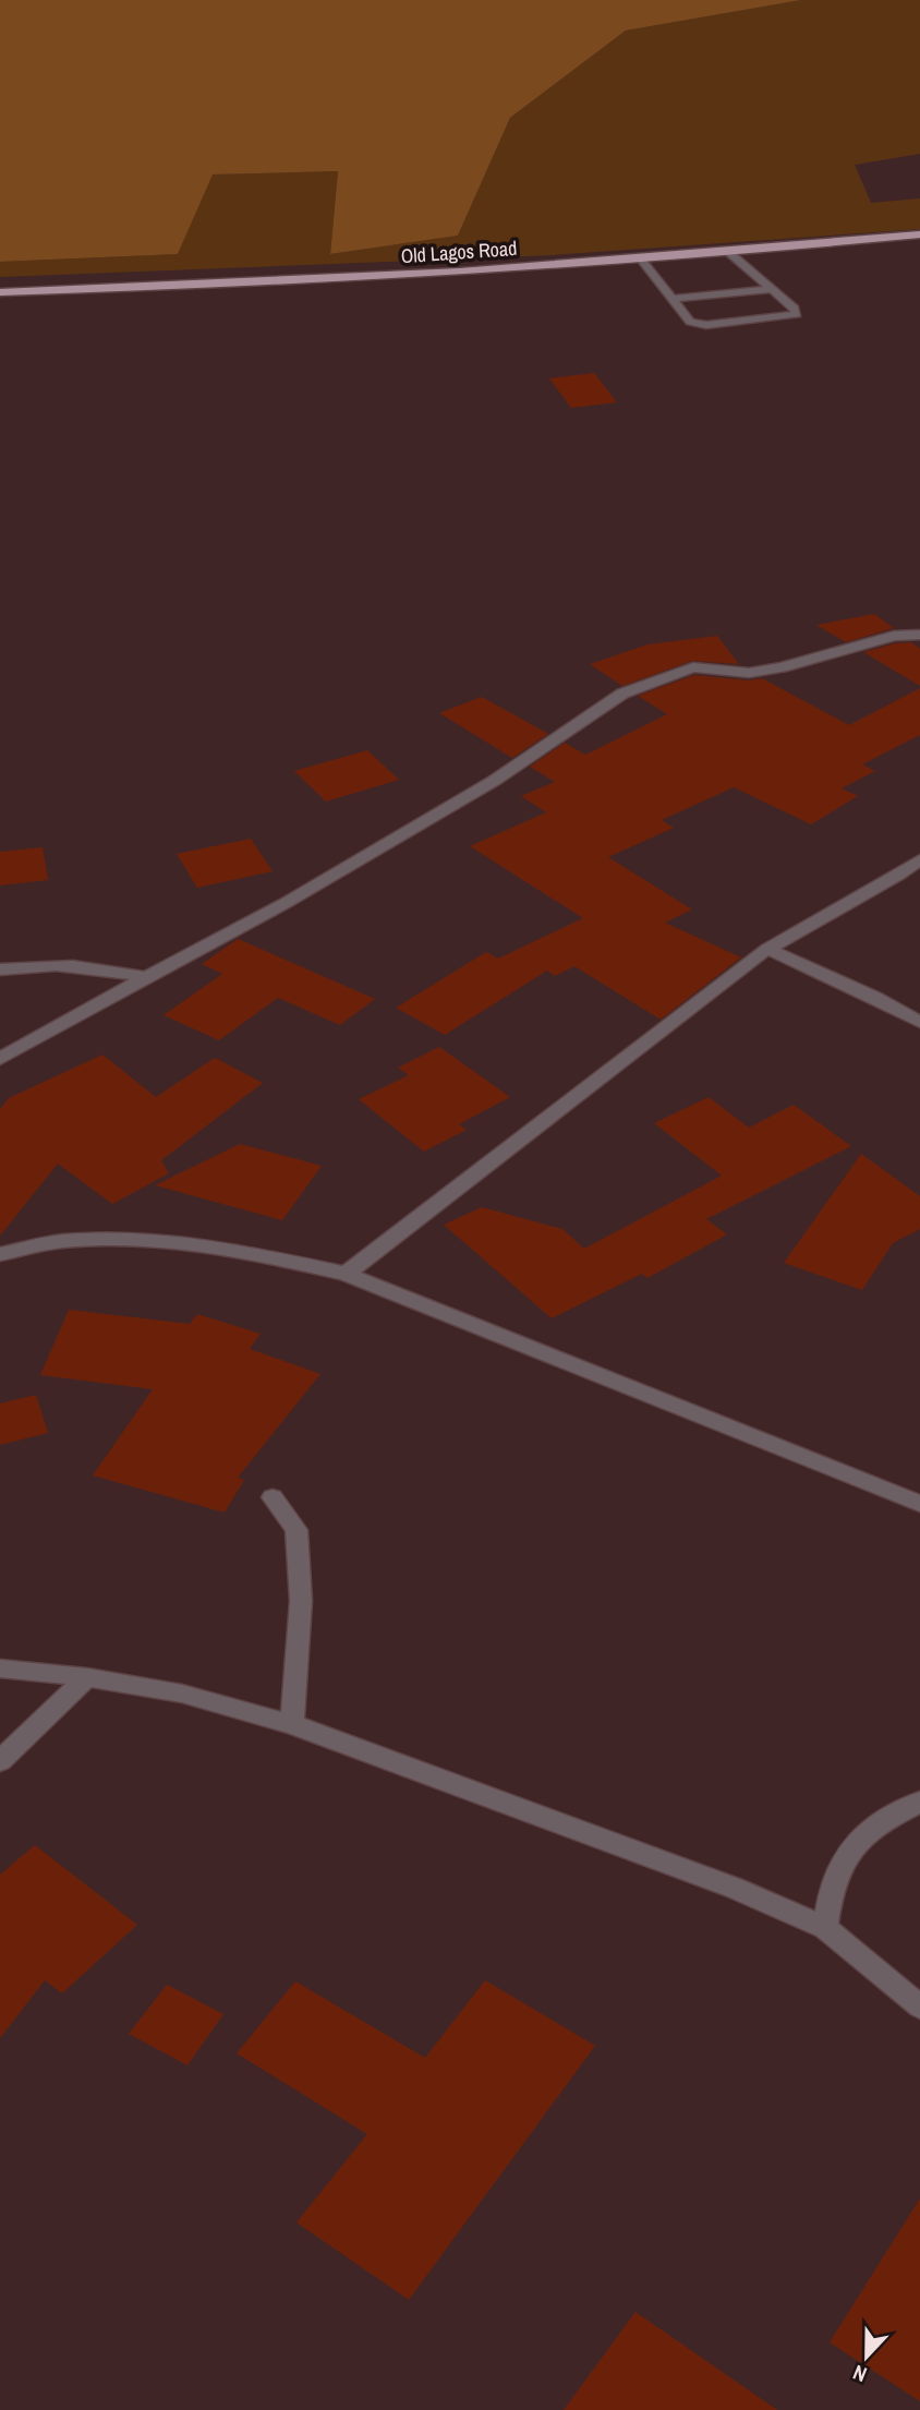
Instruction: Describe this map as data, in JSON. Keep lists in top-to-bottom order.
{
  "streets": {
    "main road": ["Old Lagos Road"]
  },
  "north": "bottom"
}
